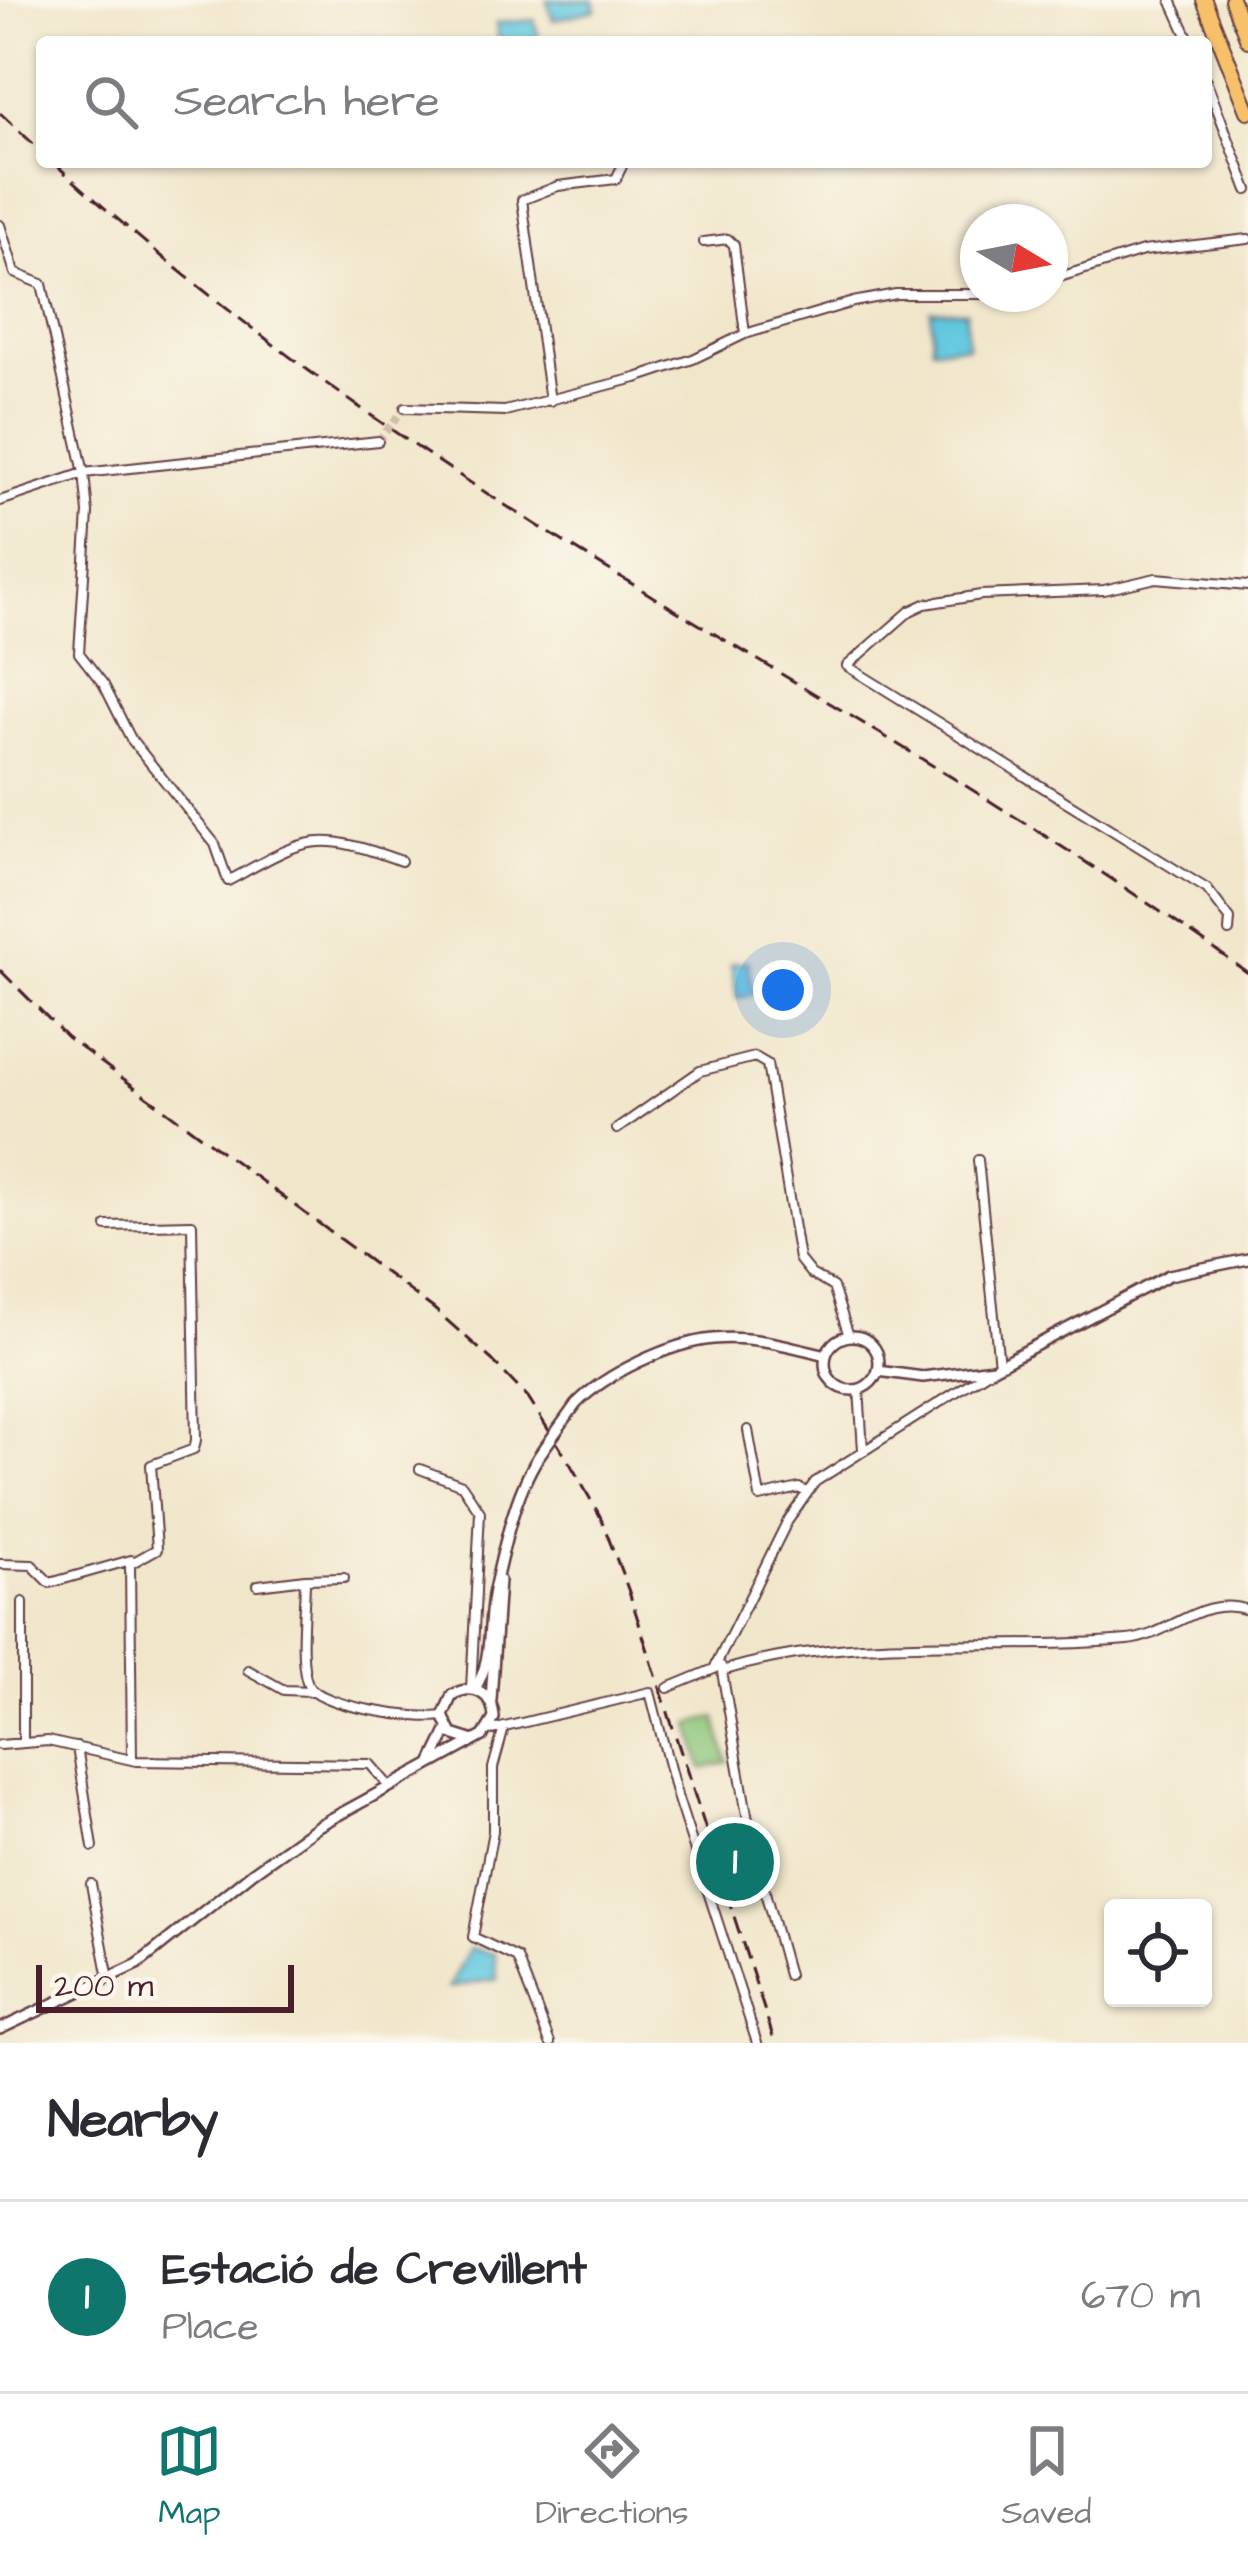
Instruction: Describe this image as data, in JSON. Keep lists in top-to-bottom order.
{
  "scale_bar": "200 m",
  "north": "right",
  "page": {
    "search": "Search here",
    "pins": "1",
    "scale": "200 m",
    "heading": "Nearby",
    "list": [
      {
        "mark": "1",
        "name": "Estació de Crevillent",
        "note": "Place",
        "value": "670 m"
      }
    ],
    "nav": ["Map", "Directions", "Saved"]
  }
}
